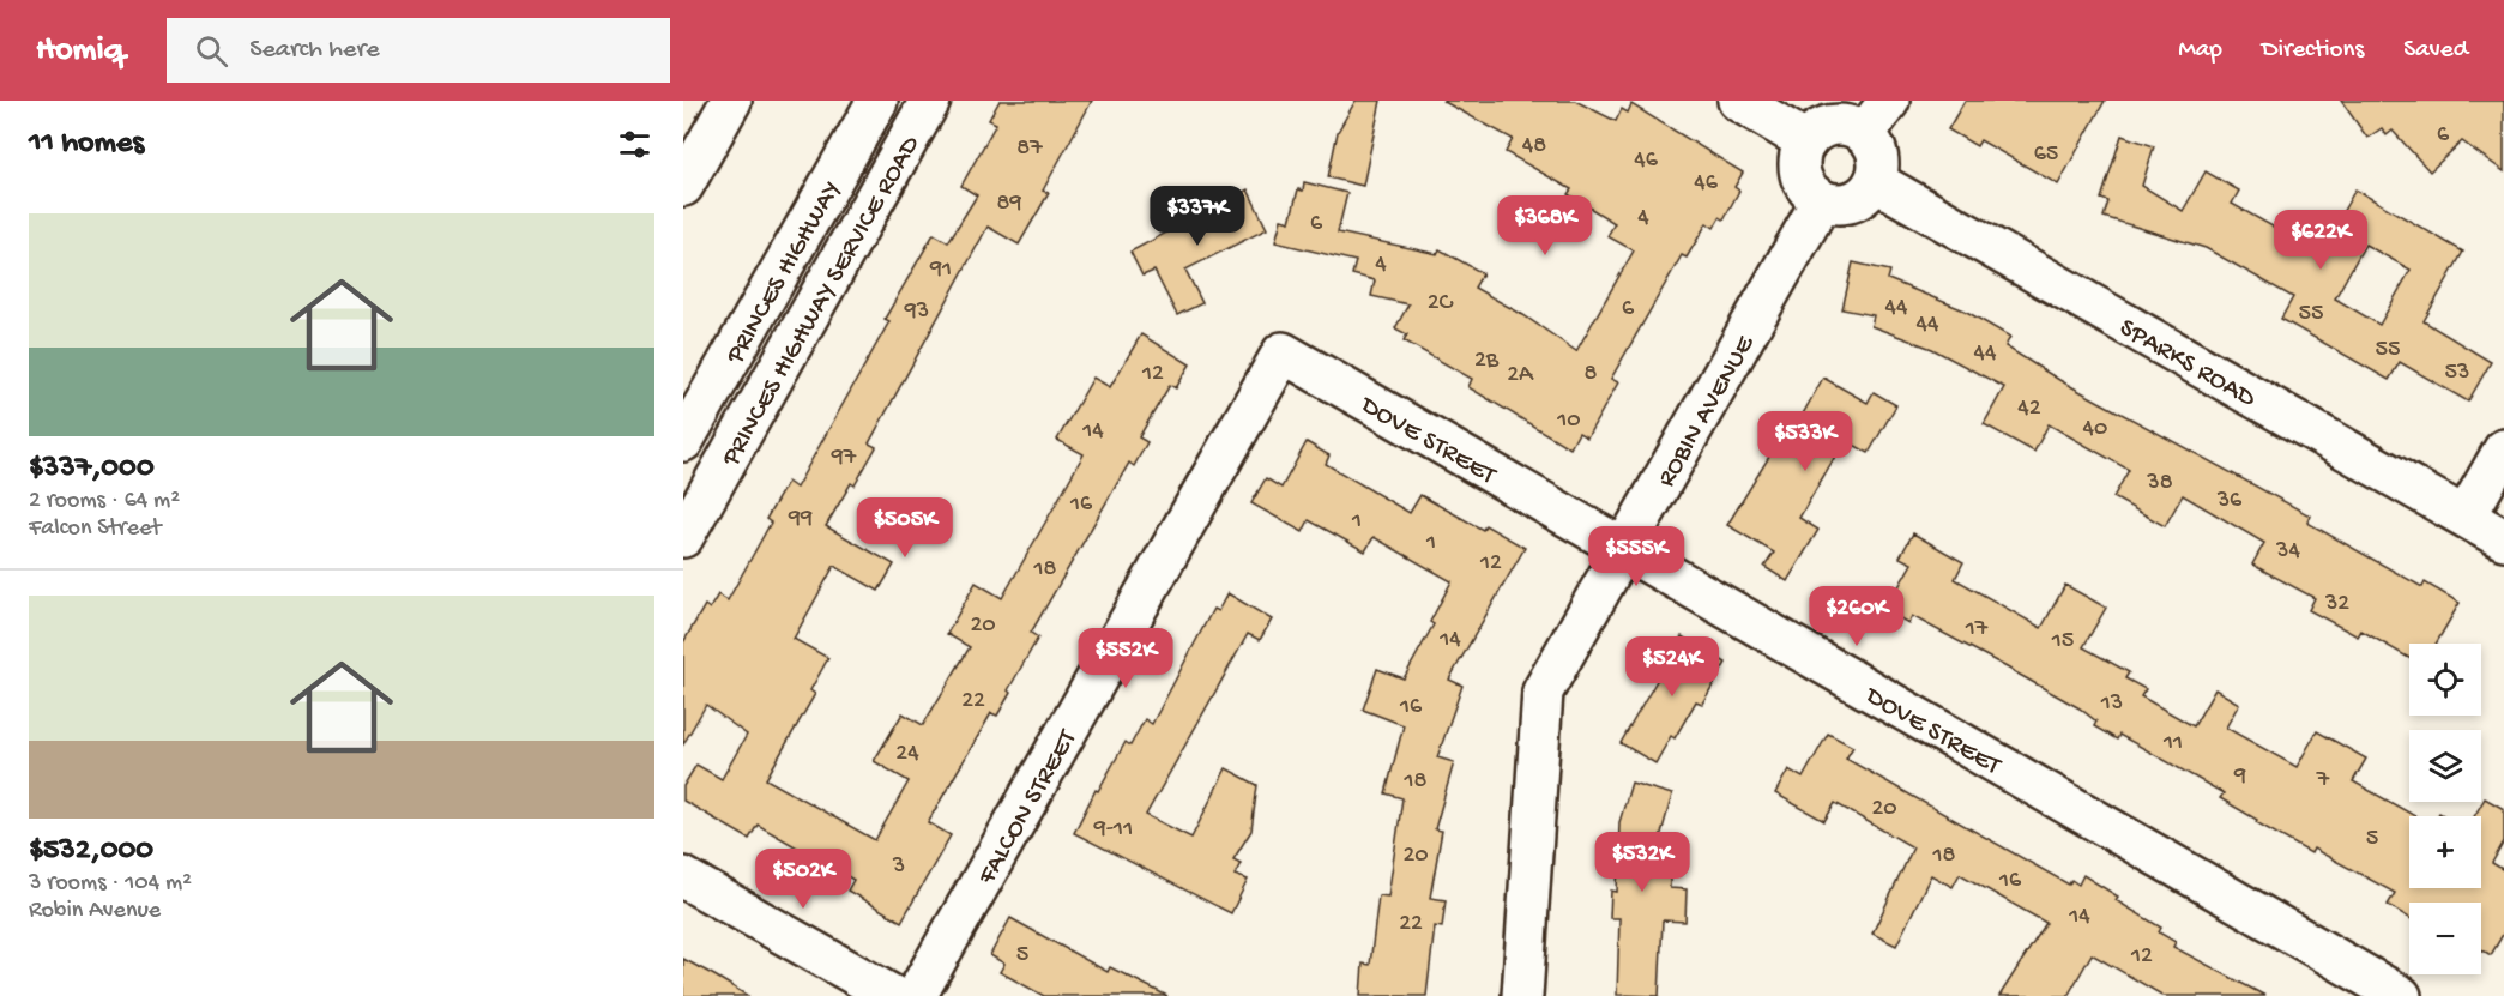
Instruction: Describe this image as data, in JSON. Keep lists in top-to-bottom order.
{
  "streets": {
    "main road": [
      "PRINCES HIGHWAY",
      "PRINCES HIGHWAY SERVICE ROAD",
      "SPARKS ROAD",
      "ROBIN AVENUE",
      "DOVE STREET",
      "FALCON STREET"
    ]
  },
  "crossings": [
    ["SPARKS ROAD", "ROBIN AVENUE"],
    ["ROBIN AVENUE", "DOVE STREET"],
    ["DOVE STREET", "FALCON STREET"]
  ],
  "house_numbers": [
    "6",
    "48",
    "87",
    "65",
    "46",
    "46",
    "89",
    "4",
    "6",
    "4",
    "91",
    "2C",
    "44",
    "6",
    "93",
    "55",
    "44",
    "55",
    "44",
    "2B",
    "53",
    "12",
    "8",
    "2A",
    "42",
    "10",
    "40",
    "14",
    "97",
    "38",
    "36",
    "16",
    "99",
    "1",
    "1",
    "34",
    "12",
    "18",
    "32",
    "20",
    "17",
    "14",
    "15",
    "22",
    "13",
    "16",
    "11",
    "24",
    "9",
    "7",
    "18",
    "20",
    "9-11",
    "5",
    "20",
    "18",
    "3",
    "16",
    "14",
    "22",
    "5",
    "12"
  ],
  "page": {
    "header": "Homiq",
    "search": "Search here",
    "nav": ["Map", "Directions", "Saved"],
    "heading": "11 homes",
    "price": [
      "$337K",
      "$368K",
      "$622K",
      "$533K",
      "$505K",
      "$555K",
      "$260K",
      "$552K",
      "$524K",
      "$532K",
      "$502K"
    ],
    "list": [
      {
        "name": "$337,000",
        "note": "2 rooms · 64 m² · Falcon Street"
      },
      {
        "name": "$532,000",
        "note": "3 rooms · 104 m² · Robin Avenue"
      }
    ],
    "map_buttons": ["+", "−"]
  }
}
